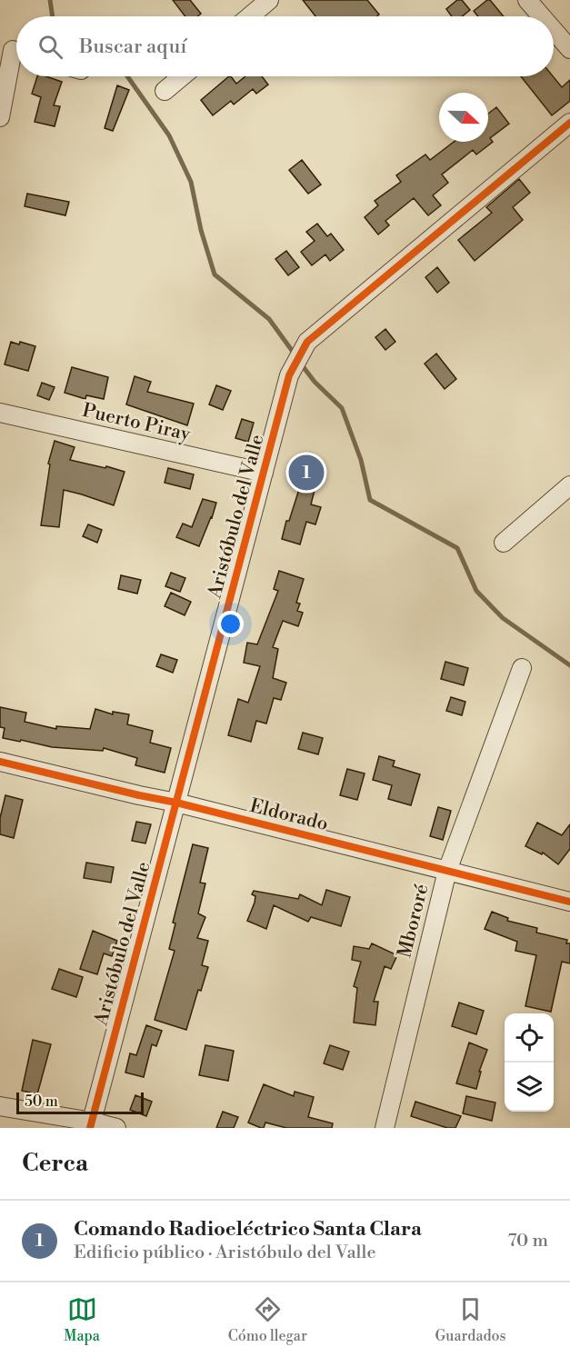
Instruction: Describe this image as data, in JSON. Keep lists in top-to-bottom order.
{
  "streets": {
    "street": [
      "Puerto Piray",
      "Aristóbulo del Valle",
      "Eldorado",
      "Mbororé"
    ]
  },
  "crossings": [
    ["Puerto Piray", "Aristóbulo del Valle"],
    ["Aristóbulo del Valle", "Eldorado"],
    ["Eldorado", "Mbororé"]
  ],
  "scale_bar": "50 m",
  "north": "right",
  "page": {
    "search": "Buscar aquí",
    "pins": "1",
    "scale": "50 m",
    "heading": "Cerca",
    "list": [
      {
        "mark": "1",
        "name": "Comando Radioeléctrico Santa Clara",
        "note": "Edificio público · Aristóbulo del Valle",
        "value": "70 m"
      }
    ],
    "nav": ["Mapa", "Cómo llegar", "Guardados"]
  }
}
